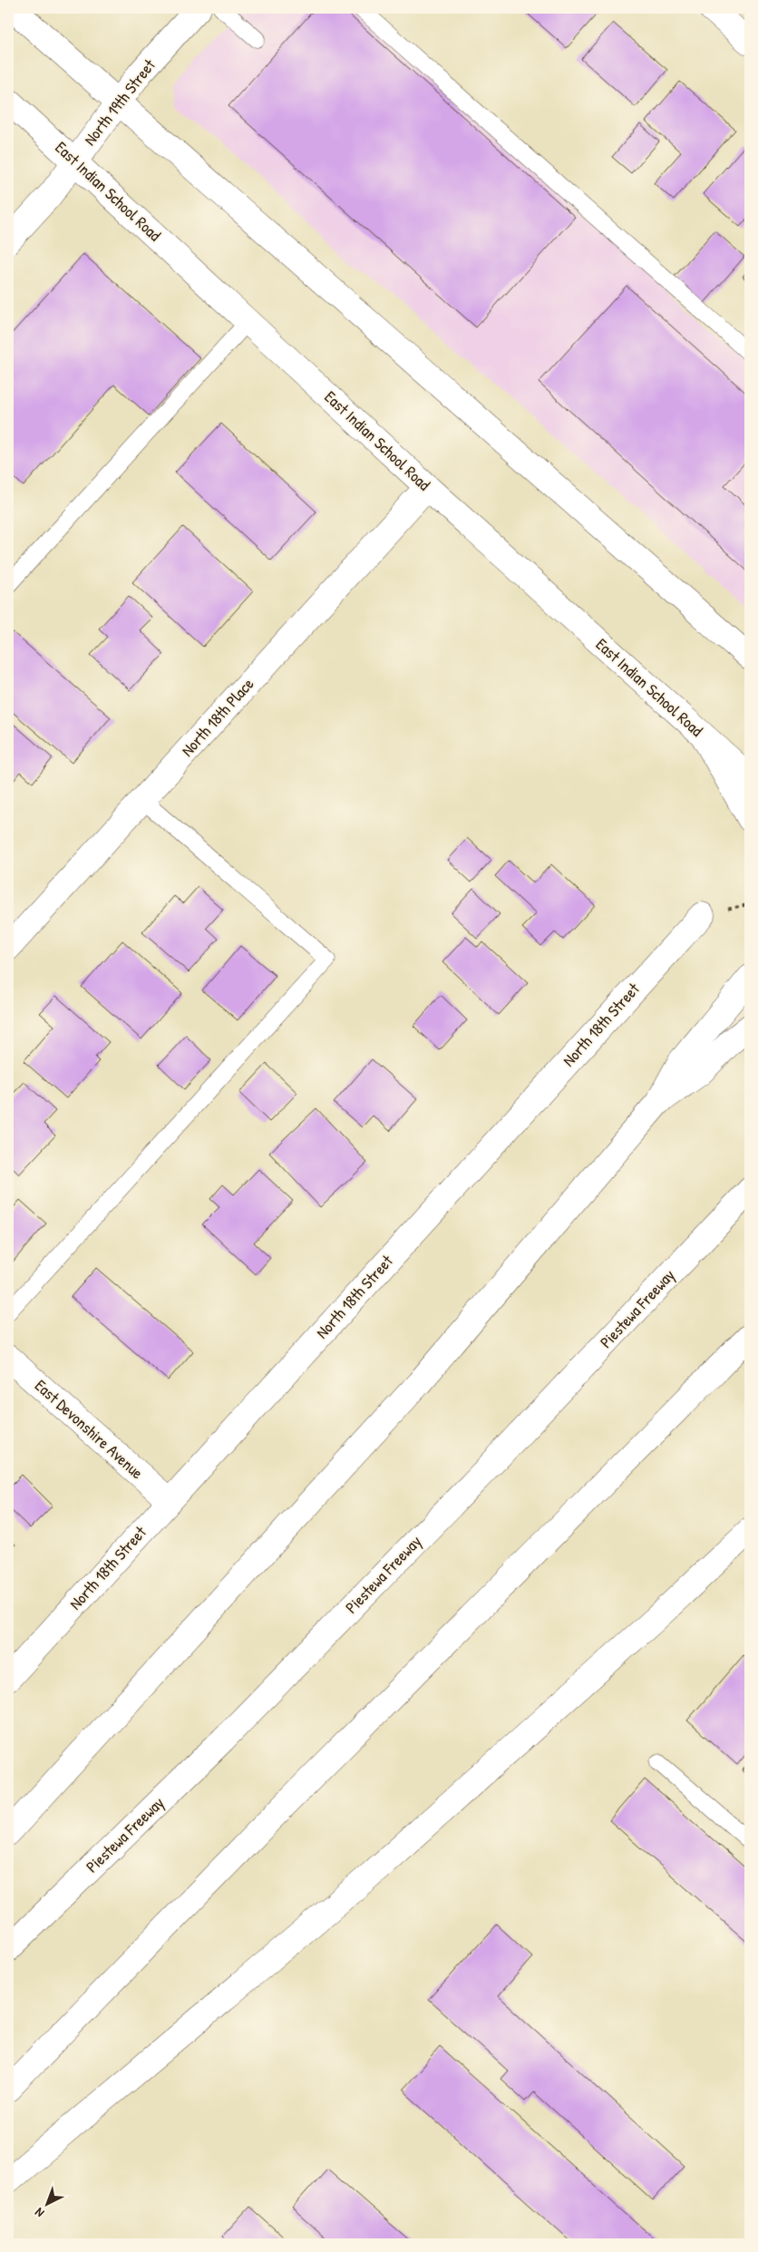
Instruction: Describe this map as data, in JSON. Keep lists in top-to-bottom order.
{
  "streets": {
    "main road": [
      "North 19th Street",
      "East Indian School Road",
      "North 18th Place",
      "North 18th Street",
      "Piestewa Freeway",
      "East Devonshire Avenue"
    ]
  },
  "crossings": [
    ["North 19th Street", "East Indian School Road"],
    ["East Indian School Road", "North 18th Place"],
    ["North 18th Street", "East Devonshire Avenue"]
  ],
  "north": "bottom left"
}
